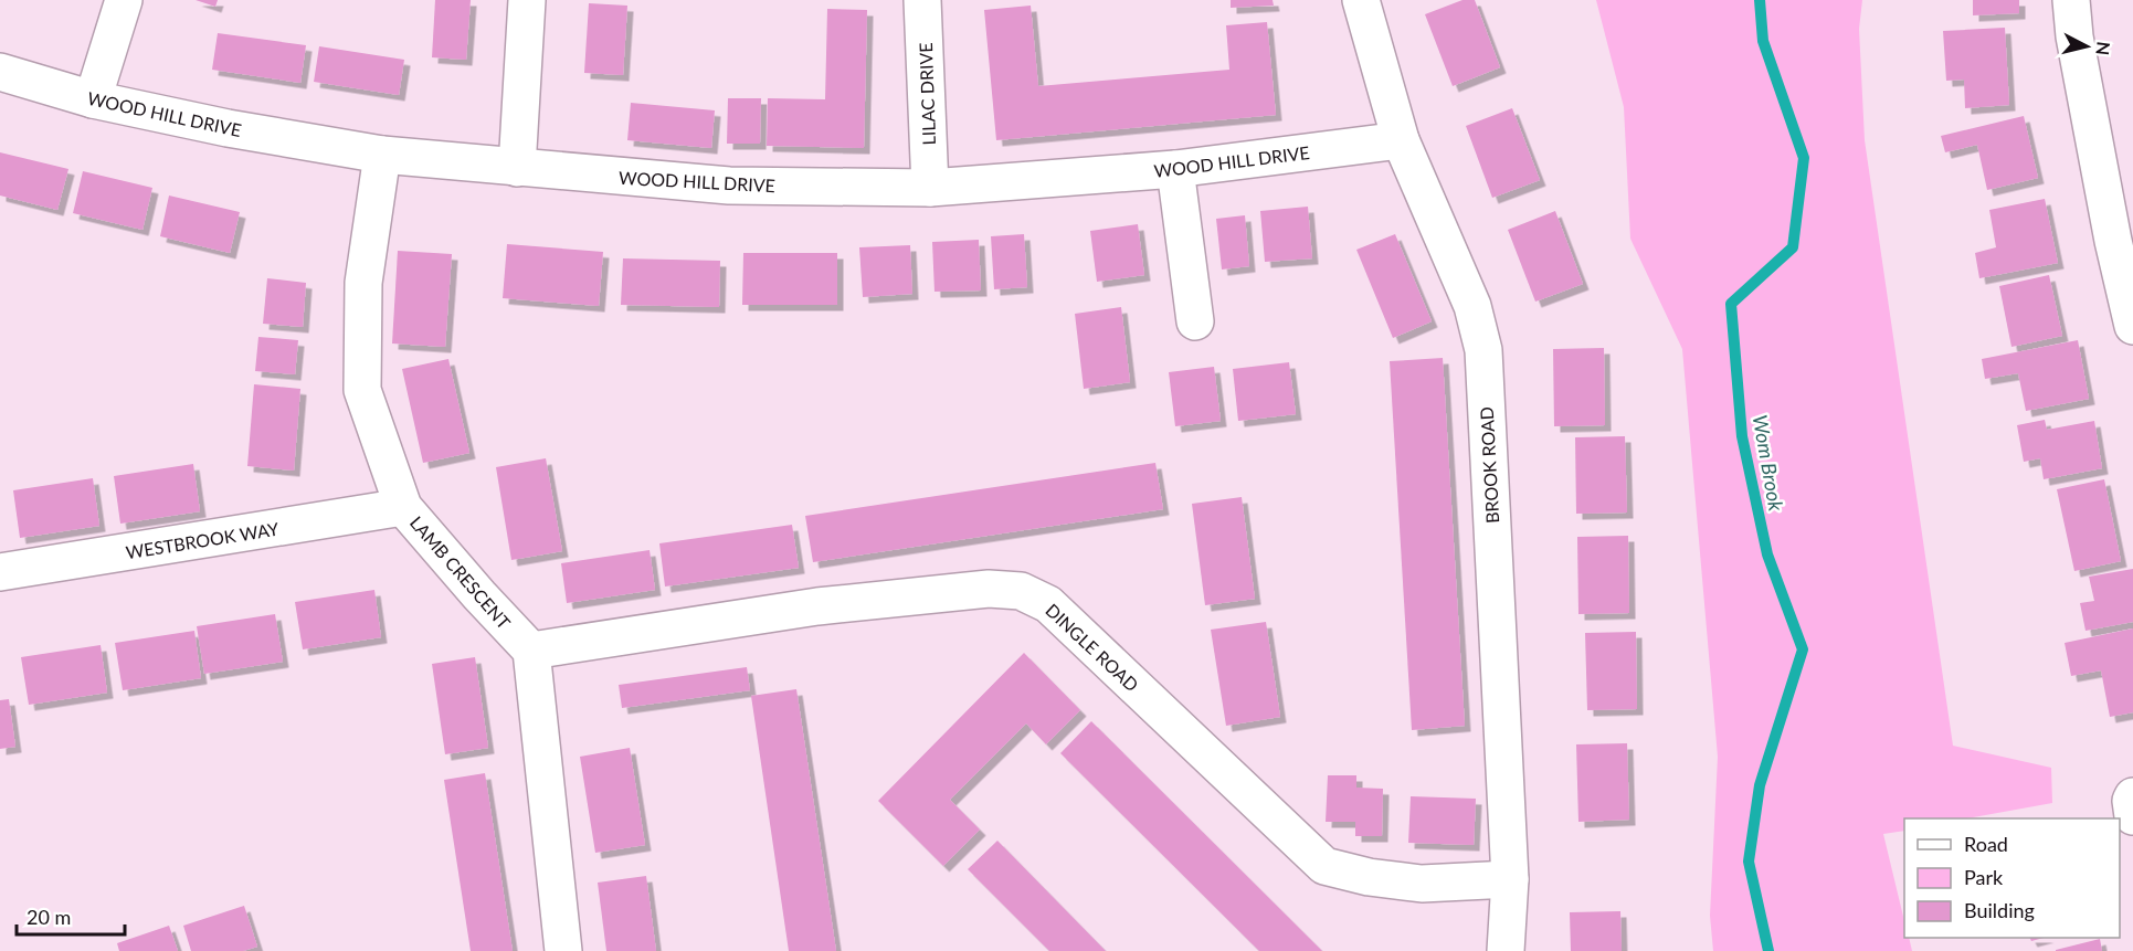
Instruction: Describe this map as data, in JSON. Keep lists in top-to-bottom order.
{
  "streets": {
    "street": [
      "LILAC DRIVE",
      "WOOD HILL DRIVE",
      "BROOK ROAD",
      "WESTBROOK WAY",
      "LAMB CRESCENT",
      "DINGLE ROAD"
    ]
  },
  "crossings": [
    ["LILAC DRIVE", "WOOD HILL DRIVE"],
    ["WOOD HILL DRIVE", "BROOK ROAD"],
    ["WOOD HILL DRIVE", "LAMB CRESCENT"],
    ["BROOK ROAD", "DINGLE ROAD"],
    ["WESTBROOK WAY", "LAMB CRESCENT"],
    ["LAMB CRESCENT", "DINGLE ROAD"]
  ],
  "water": ["Wom Brook"],
  "legend": ["Road", "Park", "Building"],
  "scale_bar": "20 m",
  "north": "right"
}
